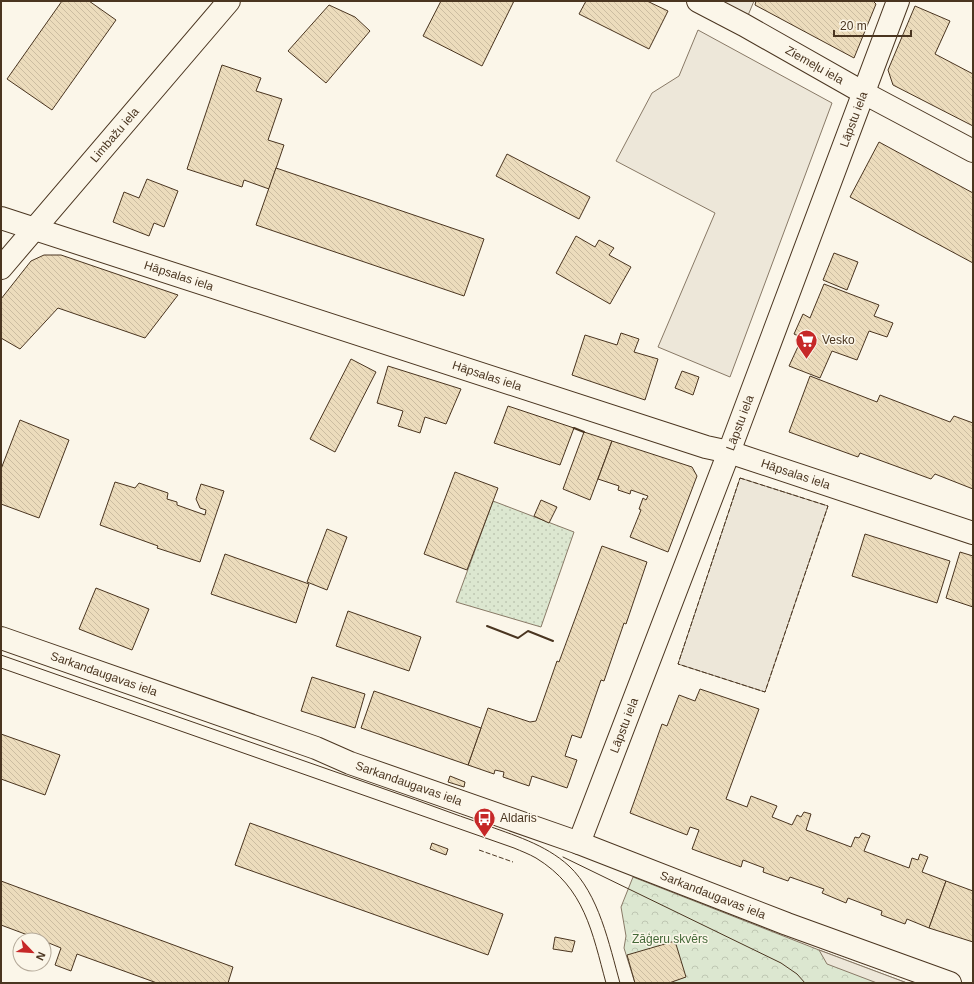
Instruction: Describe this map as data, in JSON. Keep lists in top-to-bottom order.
{
  "streets": {
    "street": [
      "Ziemeļu iela",
      "Lāpstu iela",
      "Limbažu iela",
      "Hāpsalas iela",
      "Sarkandaugavas iela"
    ]
  },
  "crossings": [
    ["Ziemeļu iela", "Lāpstu iela"],
    ["Lāpstu iela", "Hāpsalas iela"],
    ["Lāpstu iela", "Sarkandaugavas iela"],
    ["Limbažu iela", "Hāpsalas iela"]
  ],
  "parks": ["Zāģeru skvērs"],
  "places": {
    "supermarket": ["Vesko"],
    "bus stop": ["Aldaris"]
  },
  "scale_bar": "20 m",
  "north": "bottom right"
}
